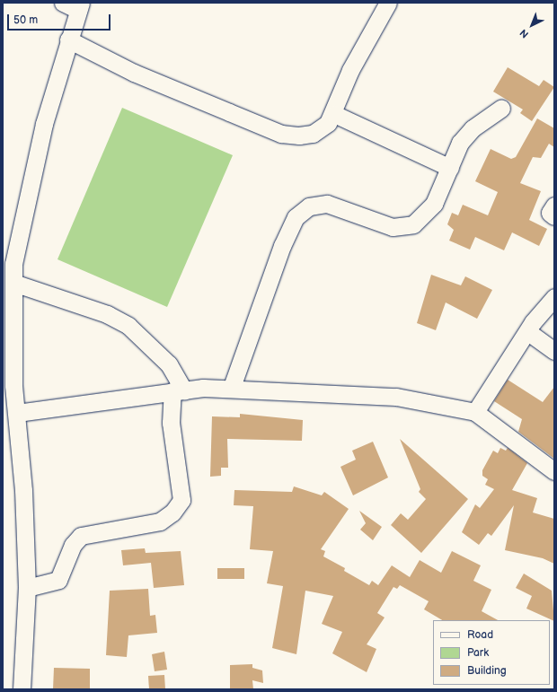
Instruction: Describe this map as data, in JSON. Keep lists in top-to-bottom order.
{
  "legend": ["Road", "Park", "Building"],
  "scale_bar": "50 m",
  "north": "bottom left"
}
